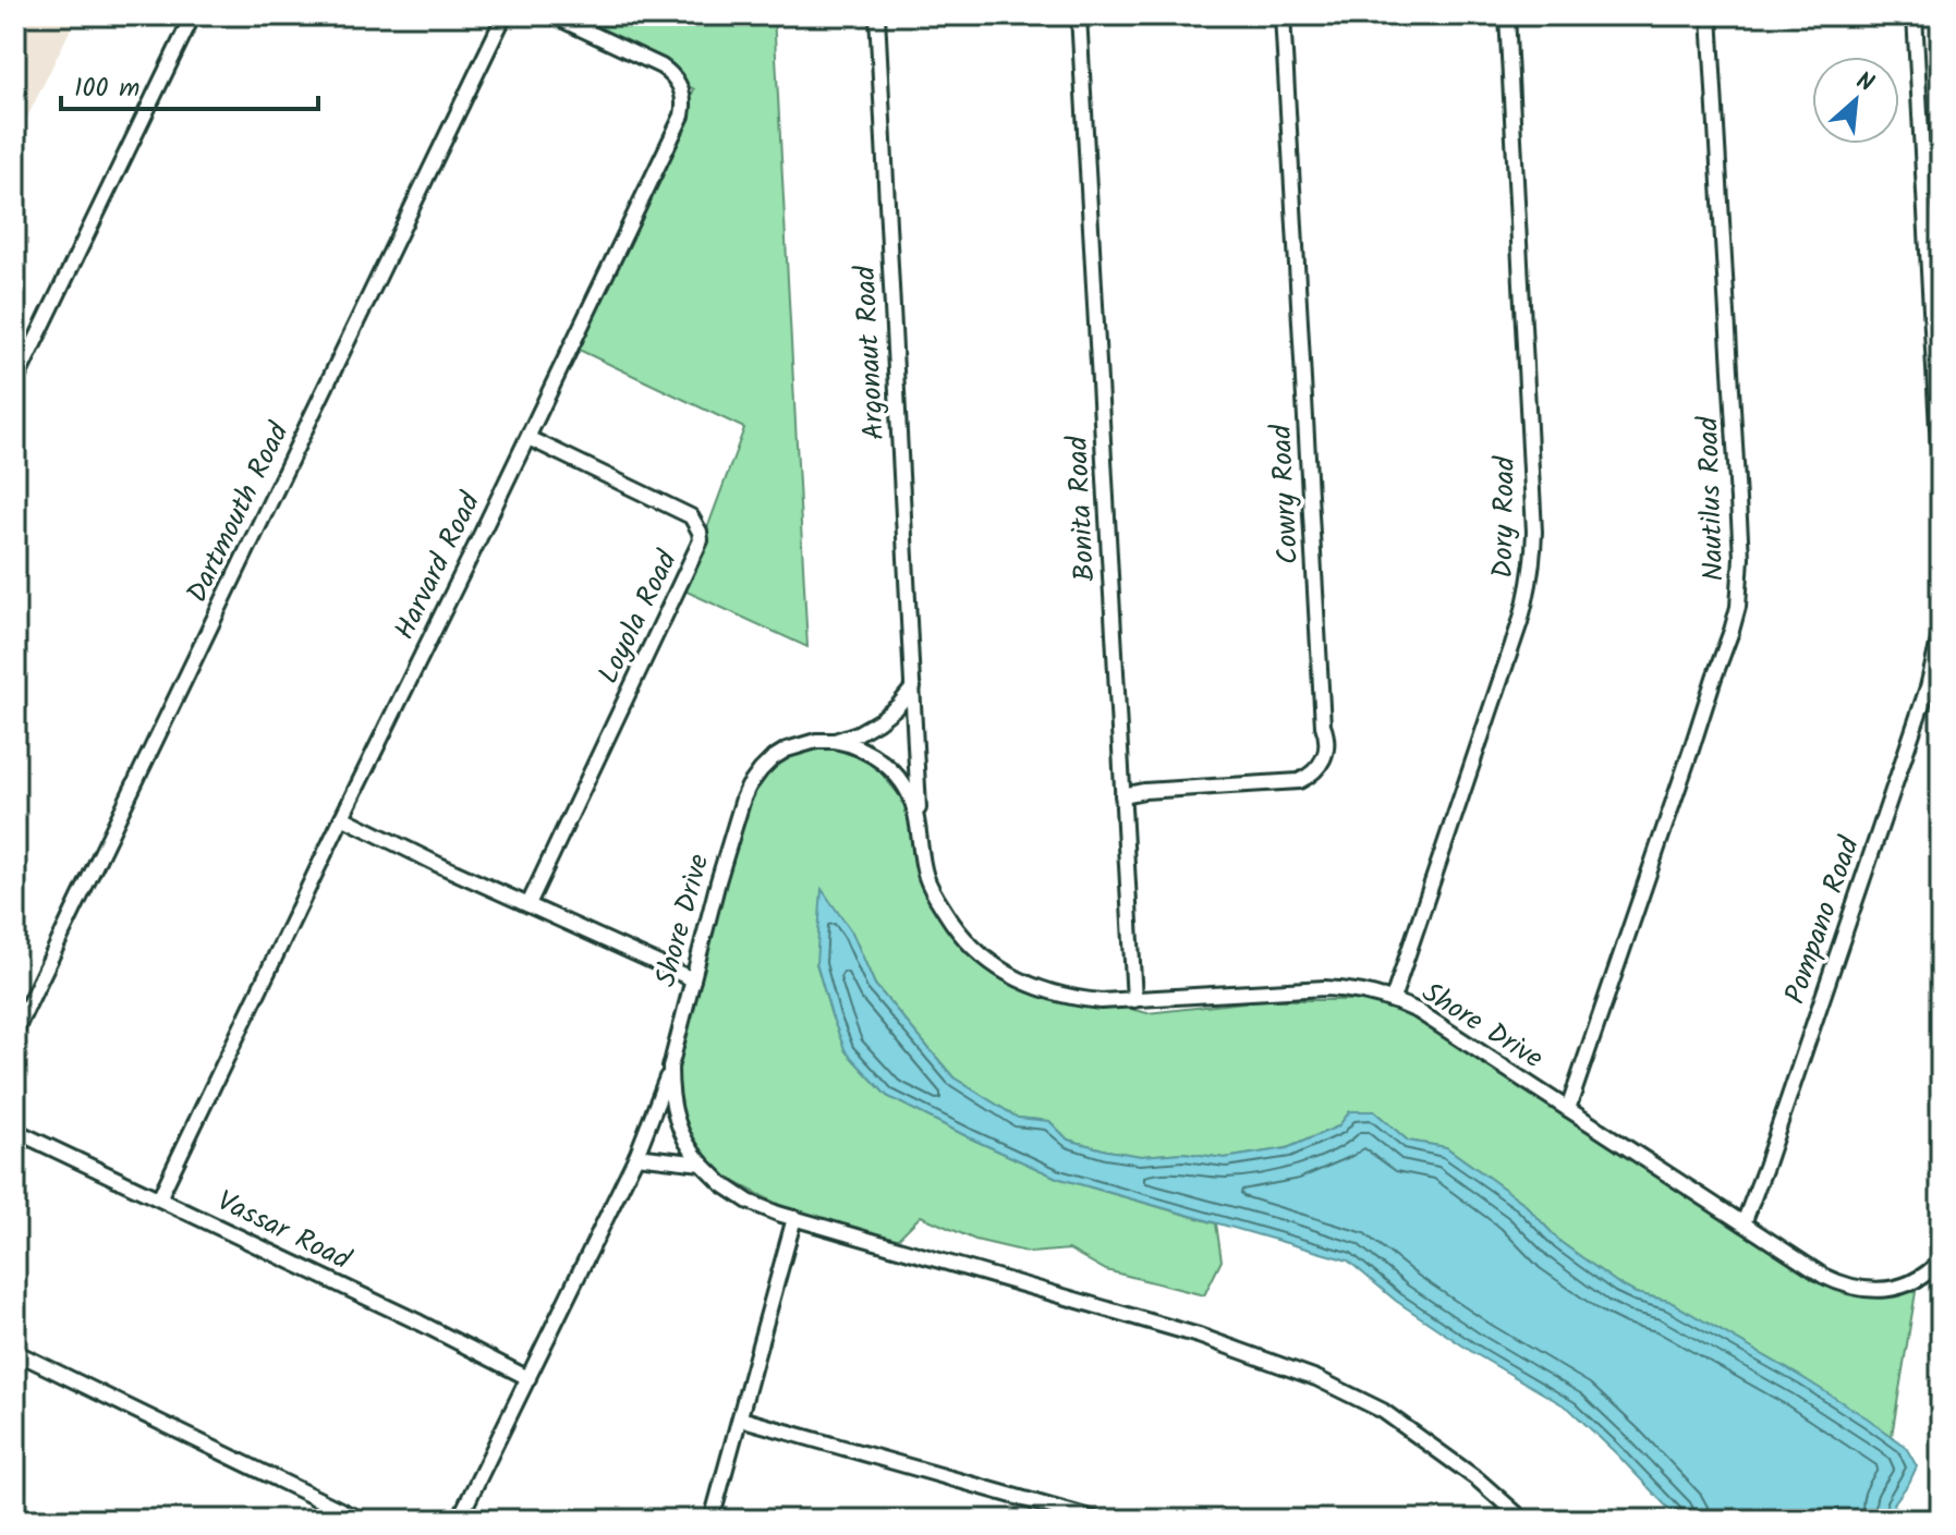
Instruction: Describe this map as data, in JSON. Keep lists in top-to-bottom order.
{
  "streets": {
    "street": [
      "Argonaut Road",
      "Cowry Road",
      "Nautilus Road",
      "Bonita Road",
      "Dartmouth Road",
      "Dory Road",
      "Harvard Road",
      "Loyola Road",
      "Shore Drive",
      "Pompano Road",
      "Vassar Road"
    ]
  },
  "crossings": [
    ["Argonaut Road", "Shore Drive"],
    ["Cowry Road", "Bonita Road"],
    ["Nautilus Road", "Shore Drive"],
    ["Bonita Road", "Shore Drive"],
    ["Dory Road", "Shore Drive"],
    ["Harvard Road", "Loyola Road"],
    ["Harvard Road", "Vassar Road"],
    ["Shore Drive", "Pompano Road"]
  ],
  "scale_bar": "100 m",
  "north": "top right"
}
